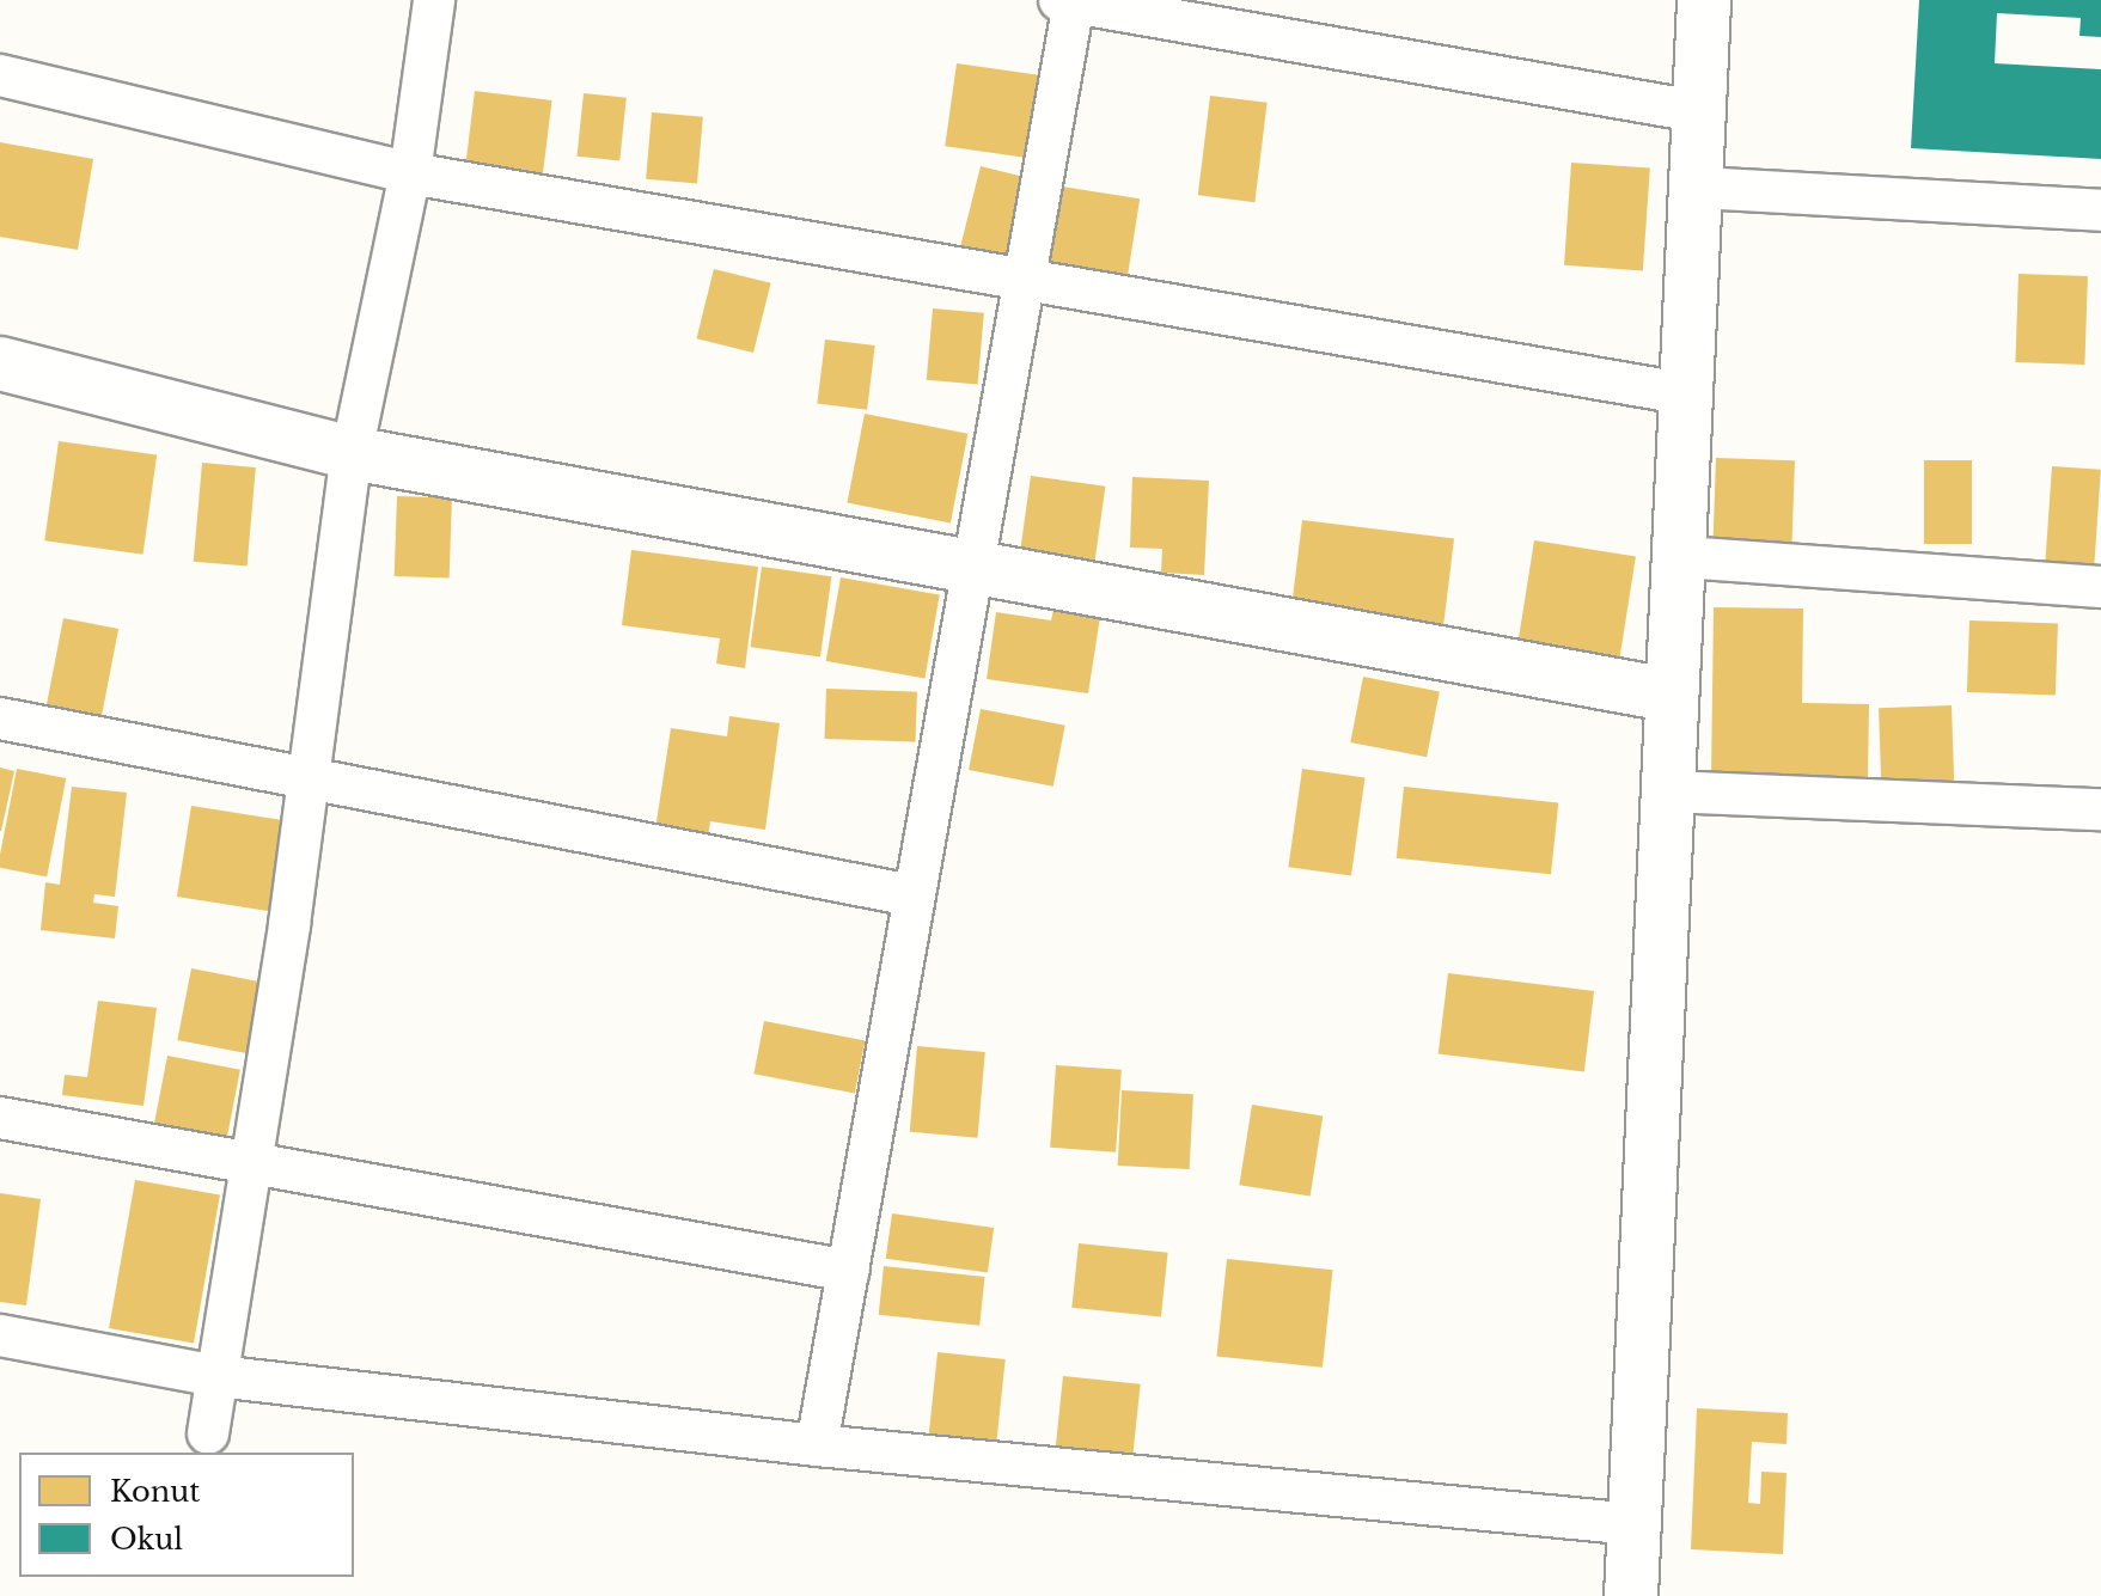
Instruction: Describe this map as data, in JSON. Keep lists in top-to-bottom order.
{
  "legend": ["Konut", "Okul"]
}
